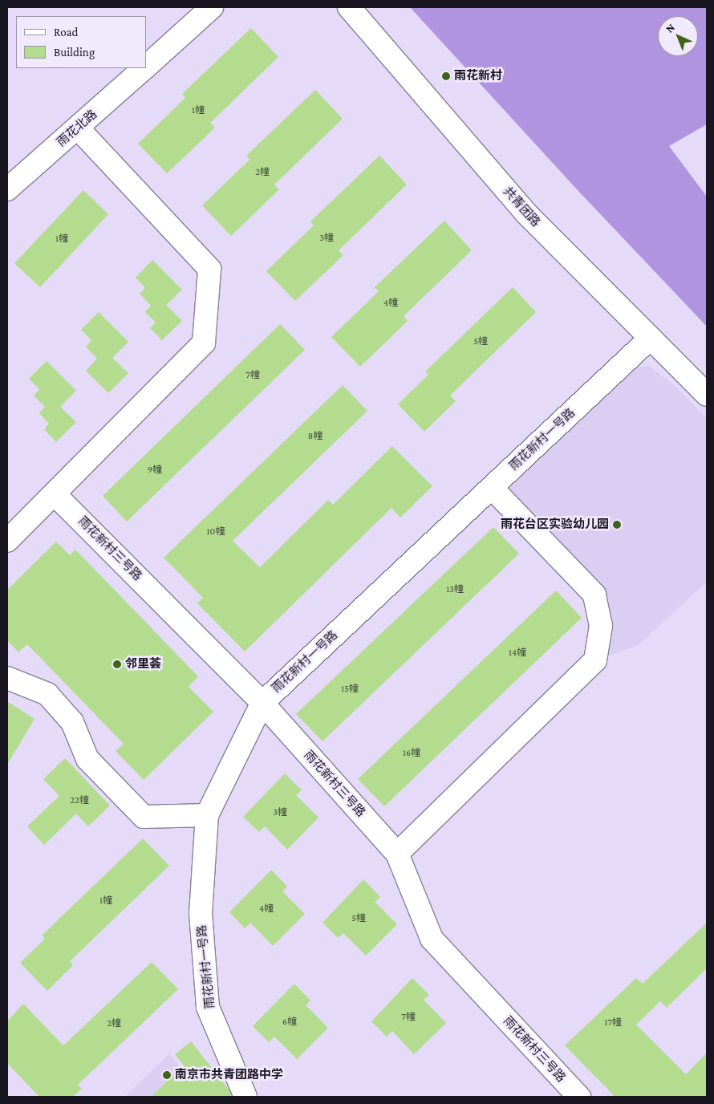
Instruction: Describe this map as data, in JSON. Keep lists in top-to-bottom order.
{
  "streets": {
    "street": [
      "雨花北路",
      "共青团路",
      "雨花新村一号路",
      "雨花新村三号路"
    ]
  },
  "crossings": [
    ["共青团路", "雨花新村一号路"],
    ["雨花新村一号路", "雨花新村三号路"]
  ],
  "places": [
    "雨花新村",
    "雨花台区实验幼儿园",
    "邻里荟",
    "南京市共青团路中学"
  ],
  "house_numbers": [
    "1幢",
    "2幢",
    "3幢",
    "1幢",
    "4幢",
    "5幢",
    "7幢",
    "8幢",
    "9幢",
    "10幢",
    "13幢",
    "14幢",
    "15幢",
    "16幢",
    "22幢",
    "3幢",
    "1幢",
    "4幢",
    "5幢",
    "7幢",
    "6幢",
    "17幢",
    "2幢"
  ],
  "legend": ["Road", "Building"],
  "north": "top left"
}
